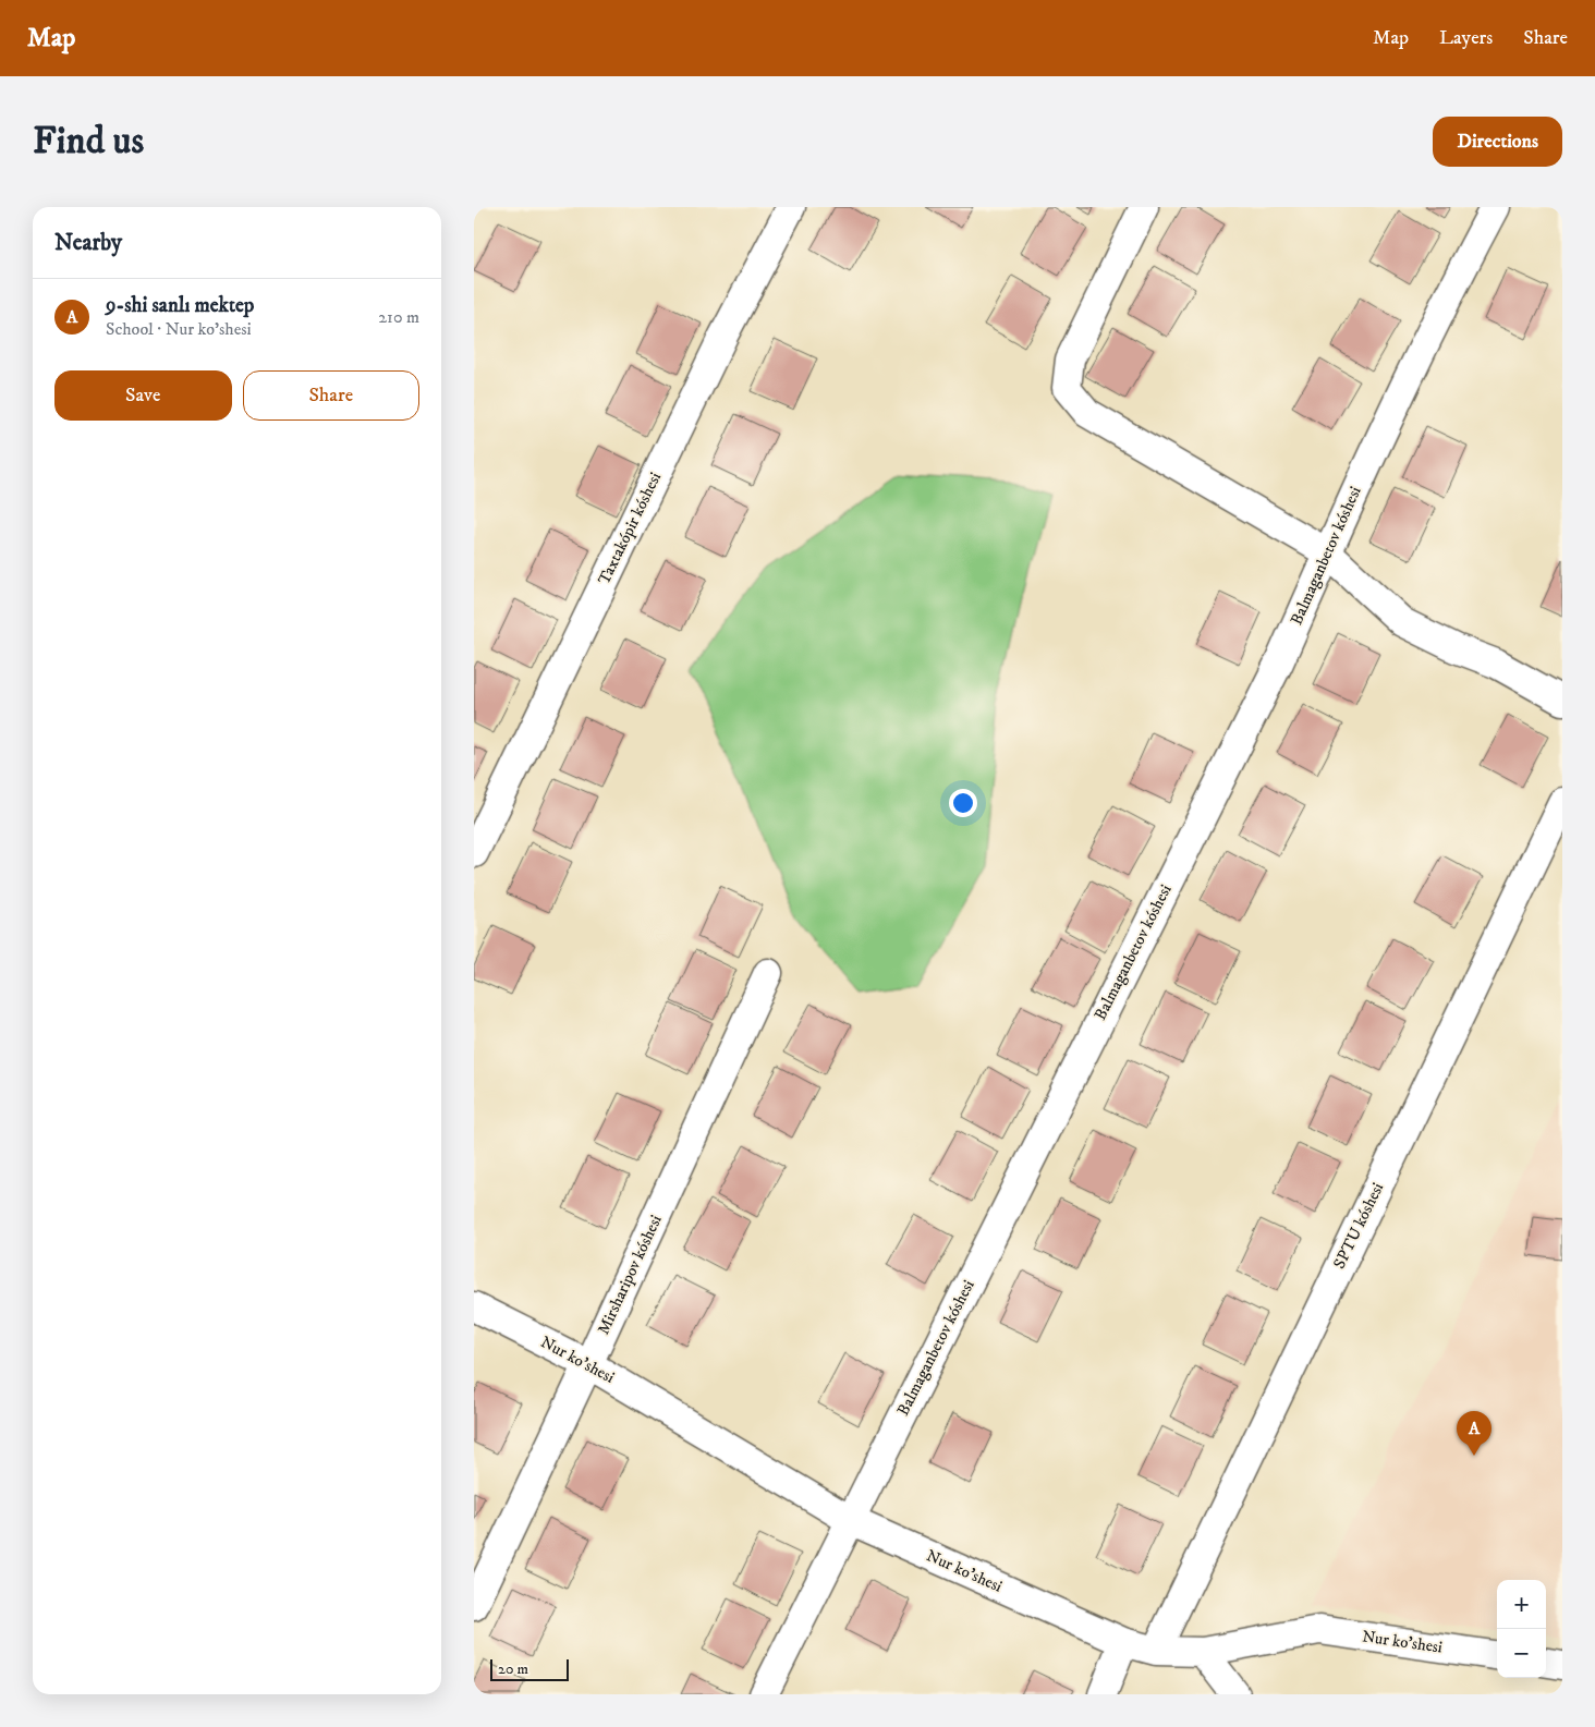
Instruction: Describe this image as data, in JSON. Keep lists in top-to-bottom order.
{
  "streets": {
    "street": [
      "Taxtakópir kóshesi",
      "Balmaganbetov kóshesi",
      "SPTU kóshesi",
      "Mirsharipov kóshesi",
      "Nur ko'shesi"
    ]
  },
  "crossings": [
    ["Balmaganbetov kóshesi", "Nur ko'shesi"],
    ["SPTU kóshesi", "Nur ko'shesi"],
    ["Mirsharipov kóshesi", "Nur ko'shesi"]
  ],
  "scale_bar": "20 m",
  "page": {
    "header": "Map",
    "nav": ["Map", "Layers", "Share"],
    "buttons": [
      "Directions",
      ["Save", "Share"]
    ],
    "title": "Find us",
    "heading": "Nearby",
    "list": [
      {
        "mark": "A",
        "name": "9-shi sanlı mektep",
        "note": "School · Nur ko'shesi",
        "value": "210 m"
      }
    ],
    "pins": "A",
    "map_buttons": ["+", "−"],
    "scale": "20 m"
  }
}
